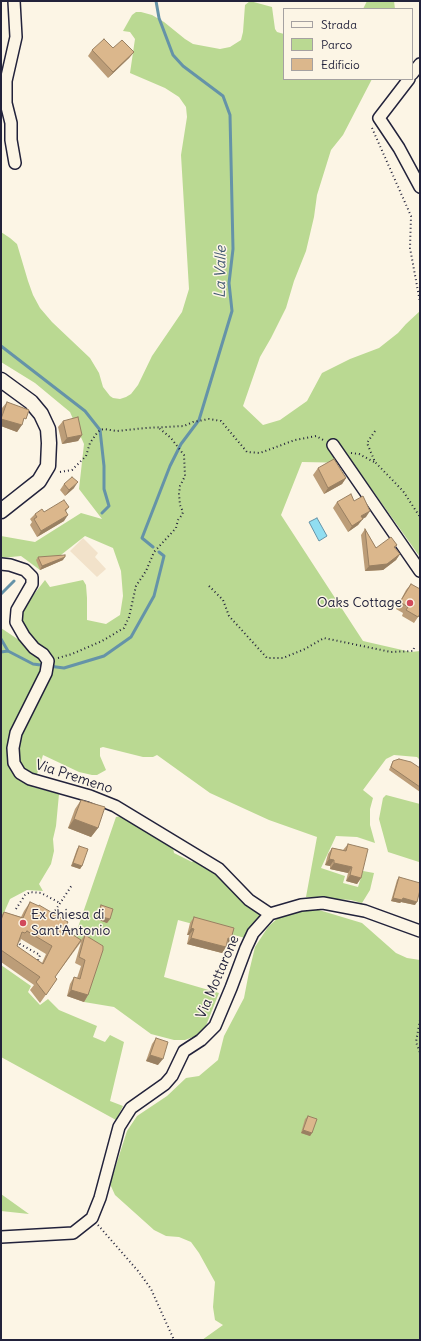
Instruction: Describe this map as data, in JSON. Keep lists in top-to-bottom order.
{
  "streets": {
    "street": ["Via Premeno", "Via Mottarone"]
  },
  "crossings": [
    ["Via Premeno", "Via Mottarone"]
  ],
  "water": ["La Valle"],
  "places": ["Oaks Cottage", "Ex chiesa di Sant'Antonio"],
  "legend": ["Strada", "Parco", "Edificio"]
}
